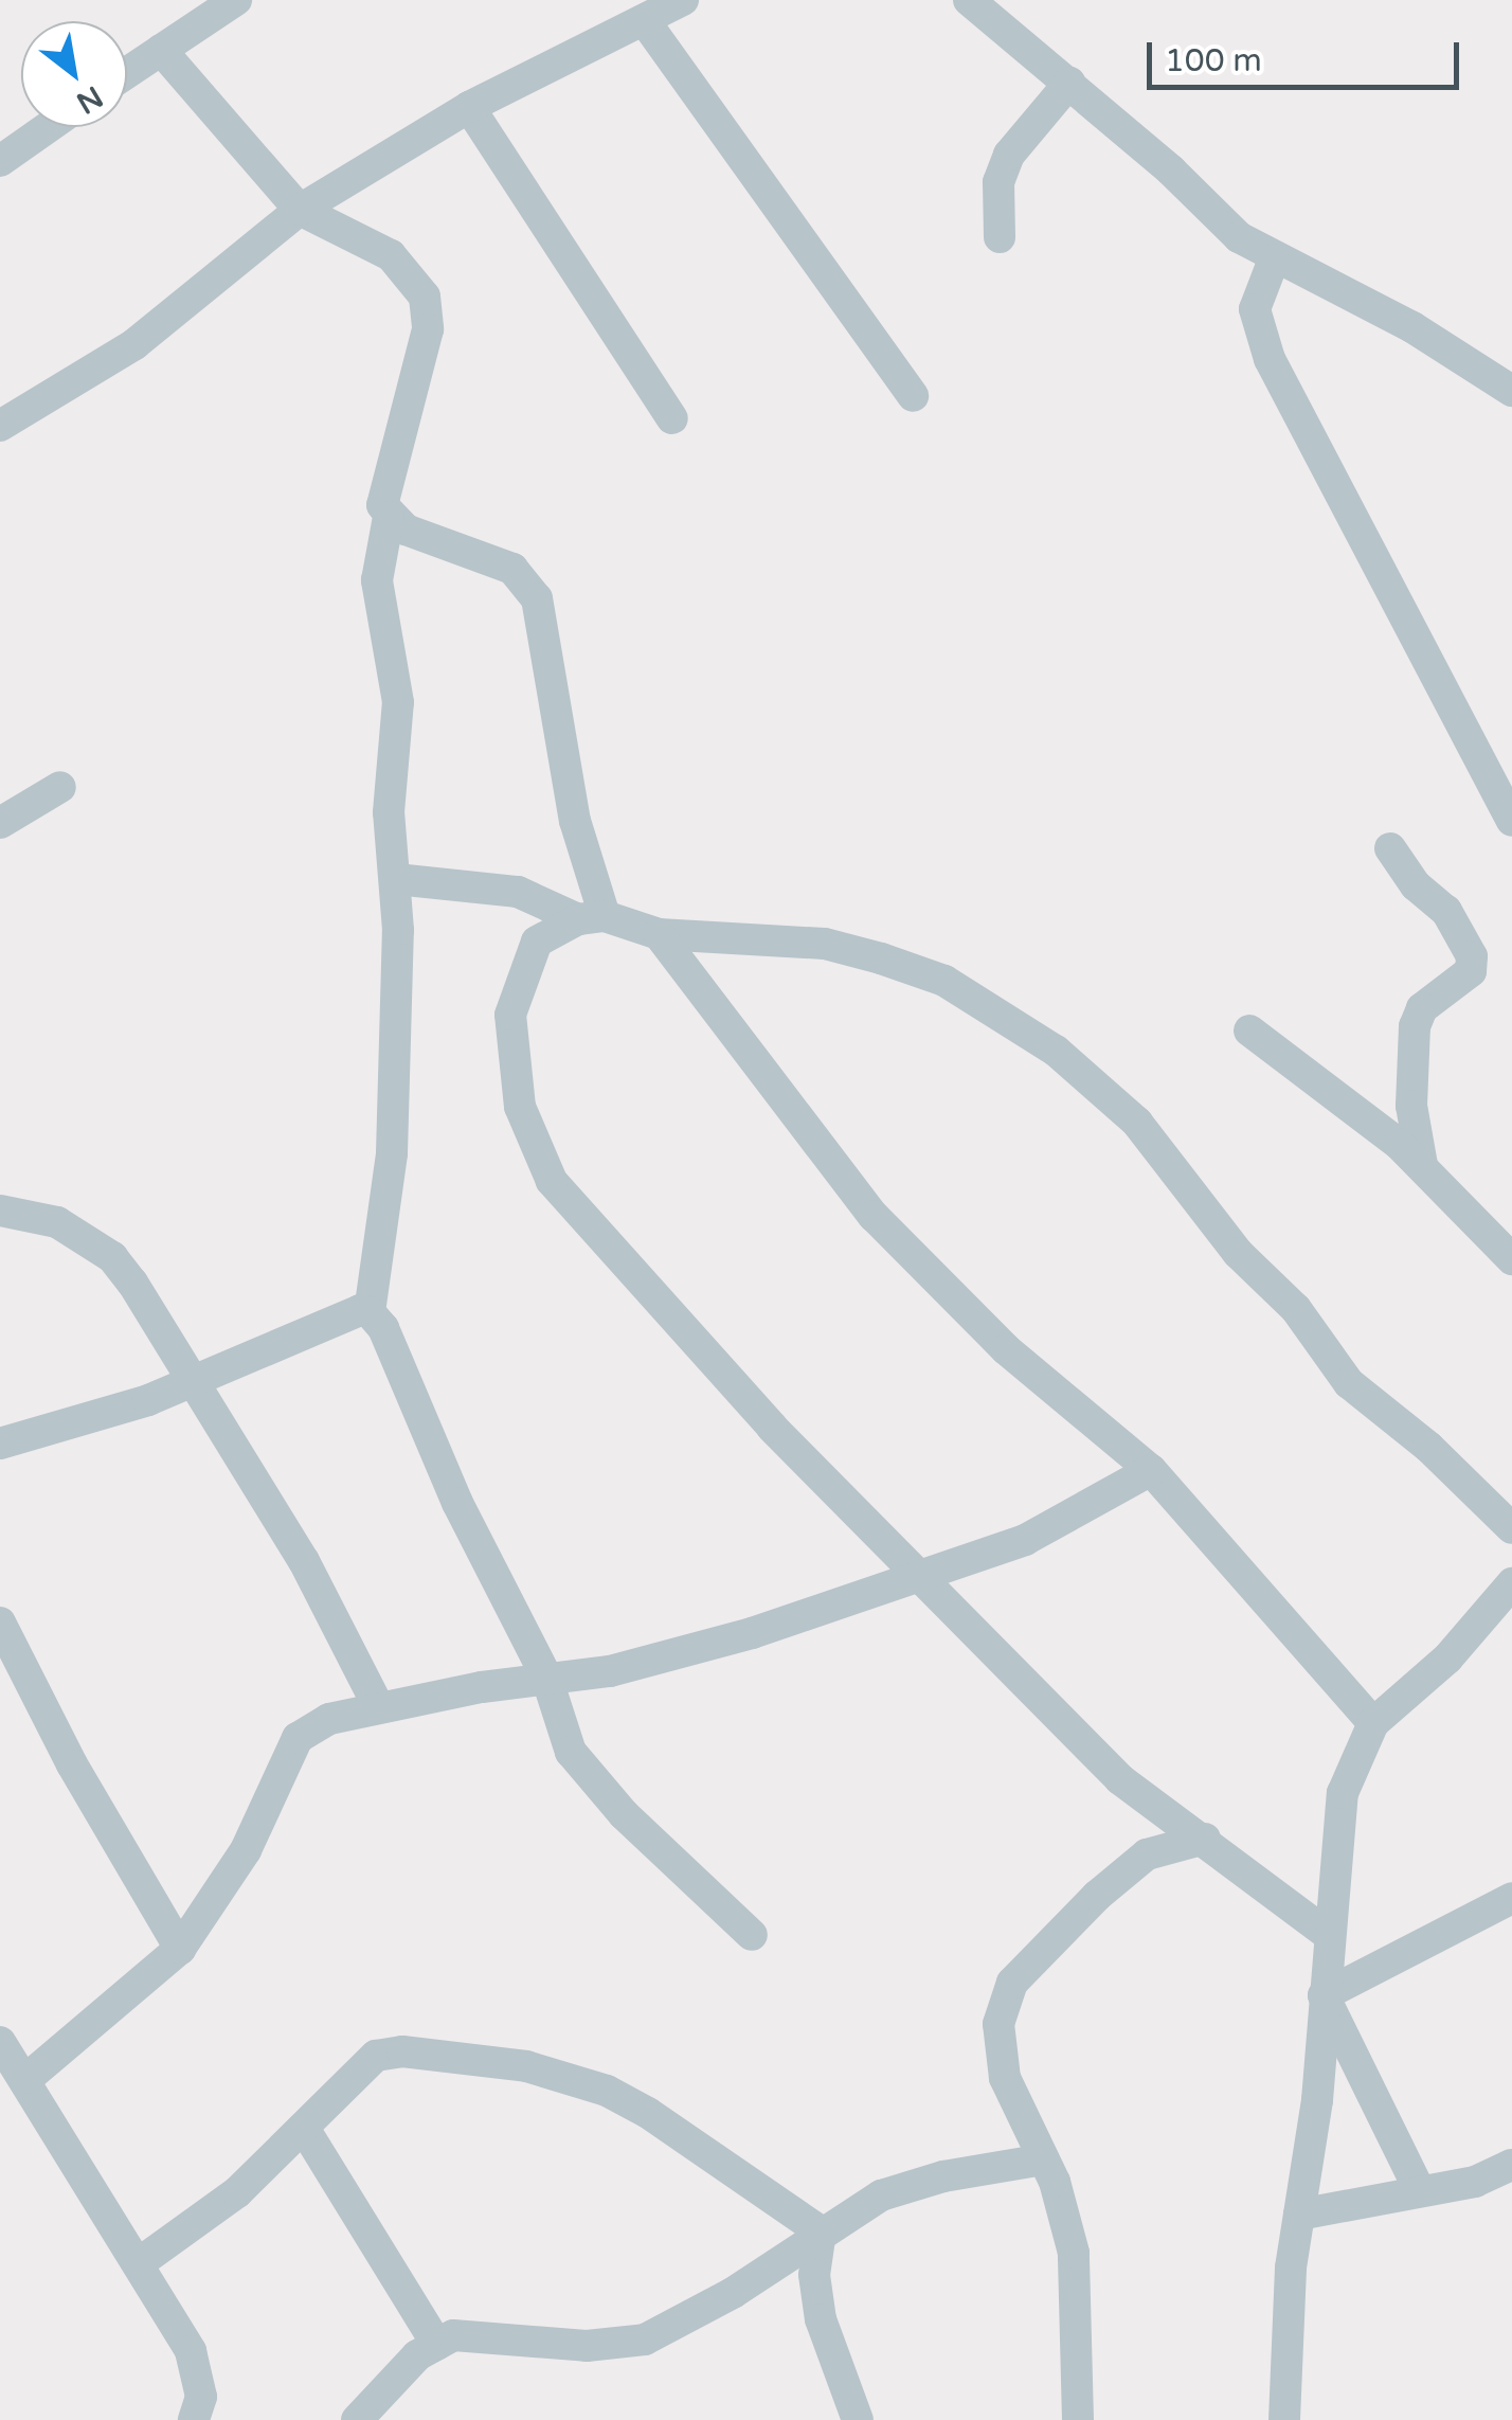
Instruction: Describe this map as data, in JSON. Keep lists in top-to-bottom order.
{
  "scale_bar": "100 m",
  "north": "bottom right"
}
